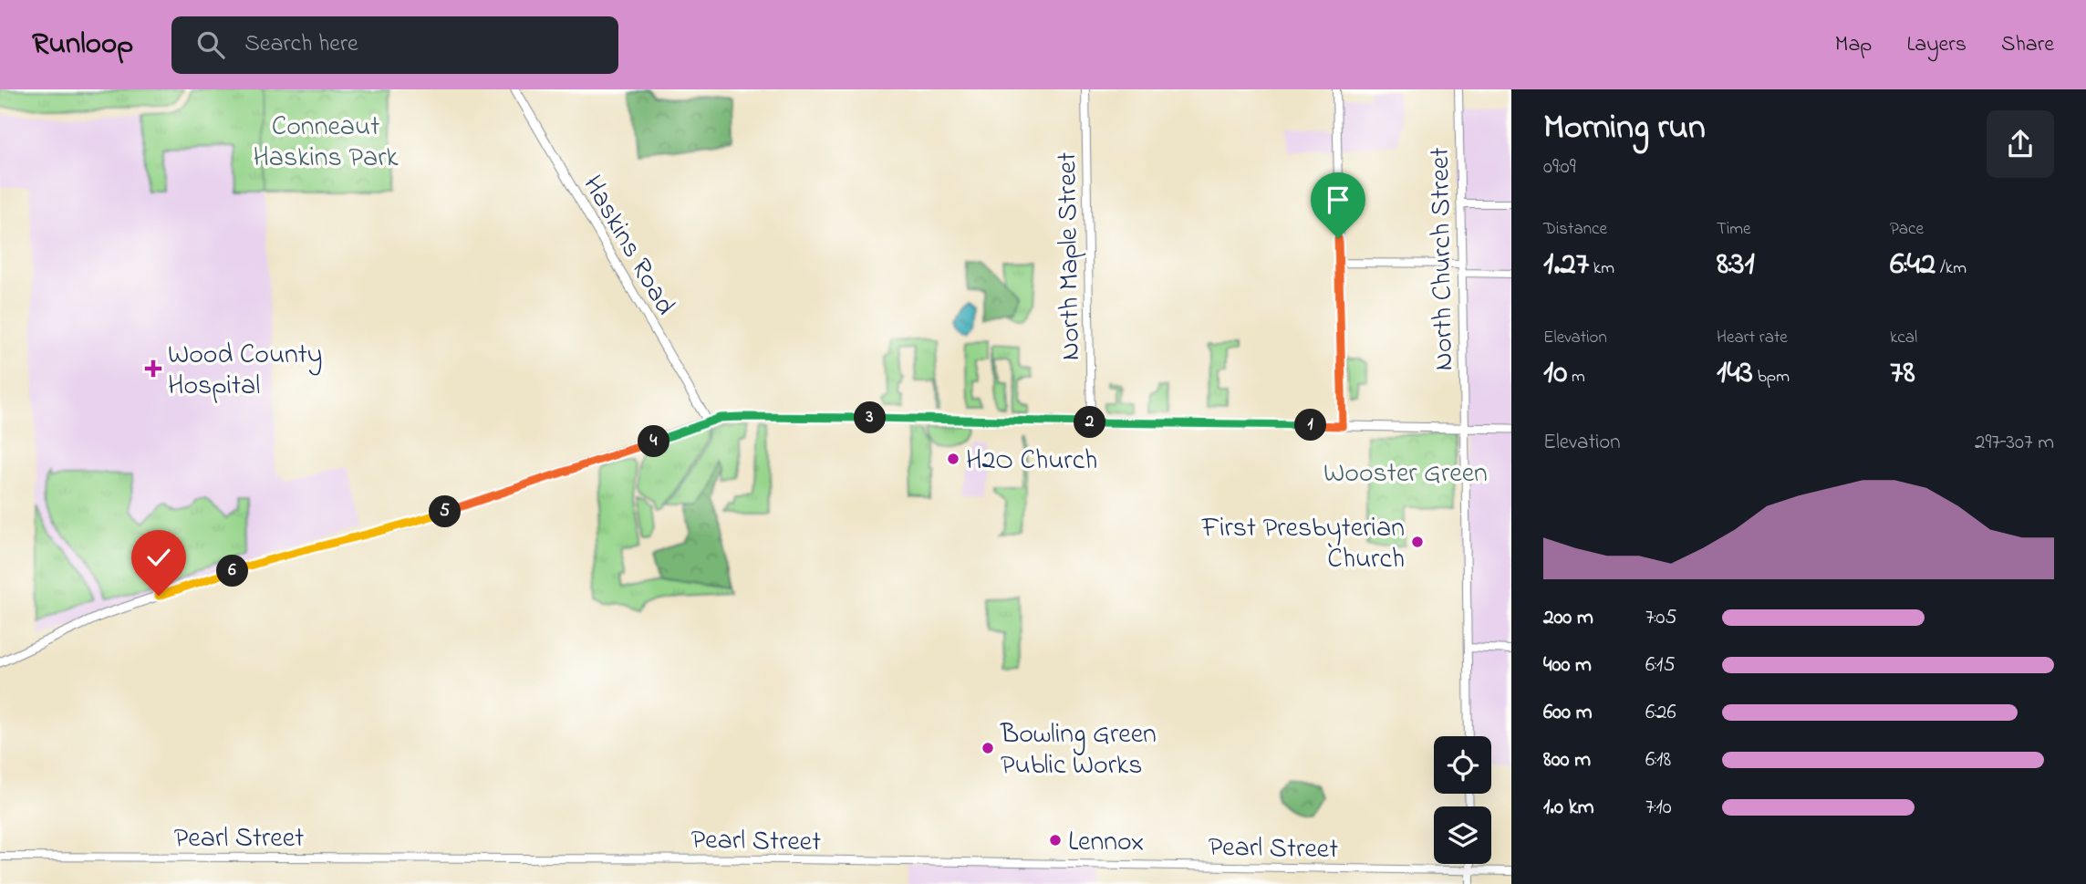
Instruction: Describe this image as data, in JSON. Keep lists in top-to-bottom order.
{
  "streets": {
    "main road": ["Haskins Road"],
    "street": ["North Maple Street", "North Church Street", "Pearl Street"]
  },
  "parks": ["Conneaut Haskins Park", "Wooster Green"],
  "places": {
    "health": ["Wood County Hospital"],
    "other": [
      "H2O Church",
      "First Presbyterian Church",
      "Bowling Green Public Works",
      "Lennox"
    ]
  },
  "page": {
    "header": "Runloop",
    "search": "Search here",
    "nav": ["Map", "Layers", "Share"],
    "heading": ["Morning run", "09:09"],
    "stats": [
      ["Distance", "1.27 km"],
      ["Time", "8:31"],
      ["Pace", "6:42 /km"],
      ["Elevation", "10 m"],
      ["Heart rate", "143 bpm"],
      ["kcal", "78"]
    ],
    "pins": [
      "3",
      "2",
      "1",
      "4",
      "5",
      "6"
    ],
    "chart": ["Elevation", "297–307 m"],
    "list": [
      {
        "name": "200 m",
        "note": "7:05"
      },
      {
        "name": "400 m",
        "note": "6:15"
      },
      {
        "name": "600 m",
        "note": "6:26"
      },
      {
        "name": "800 m",
        "note": "6:18"
      },
      {
        "name": "1.0 km",
        "note": "7:10"
      }
    ]
  }
}
